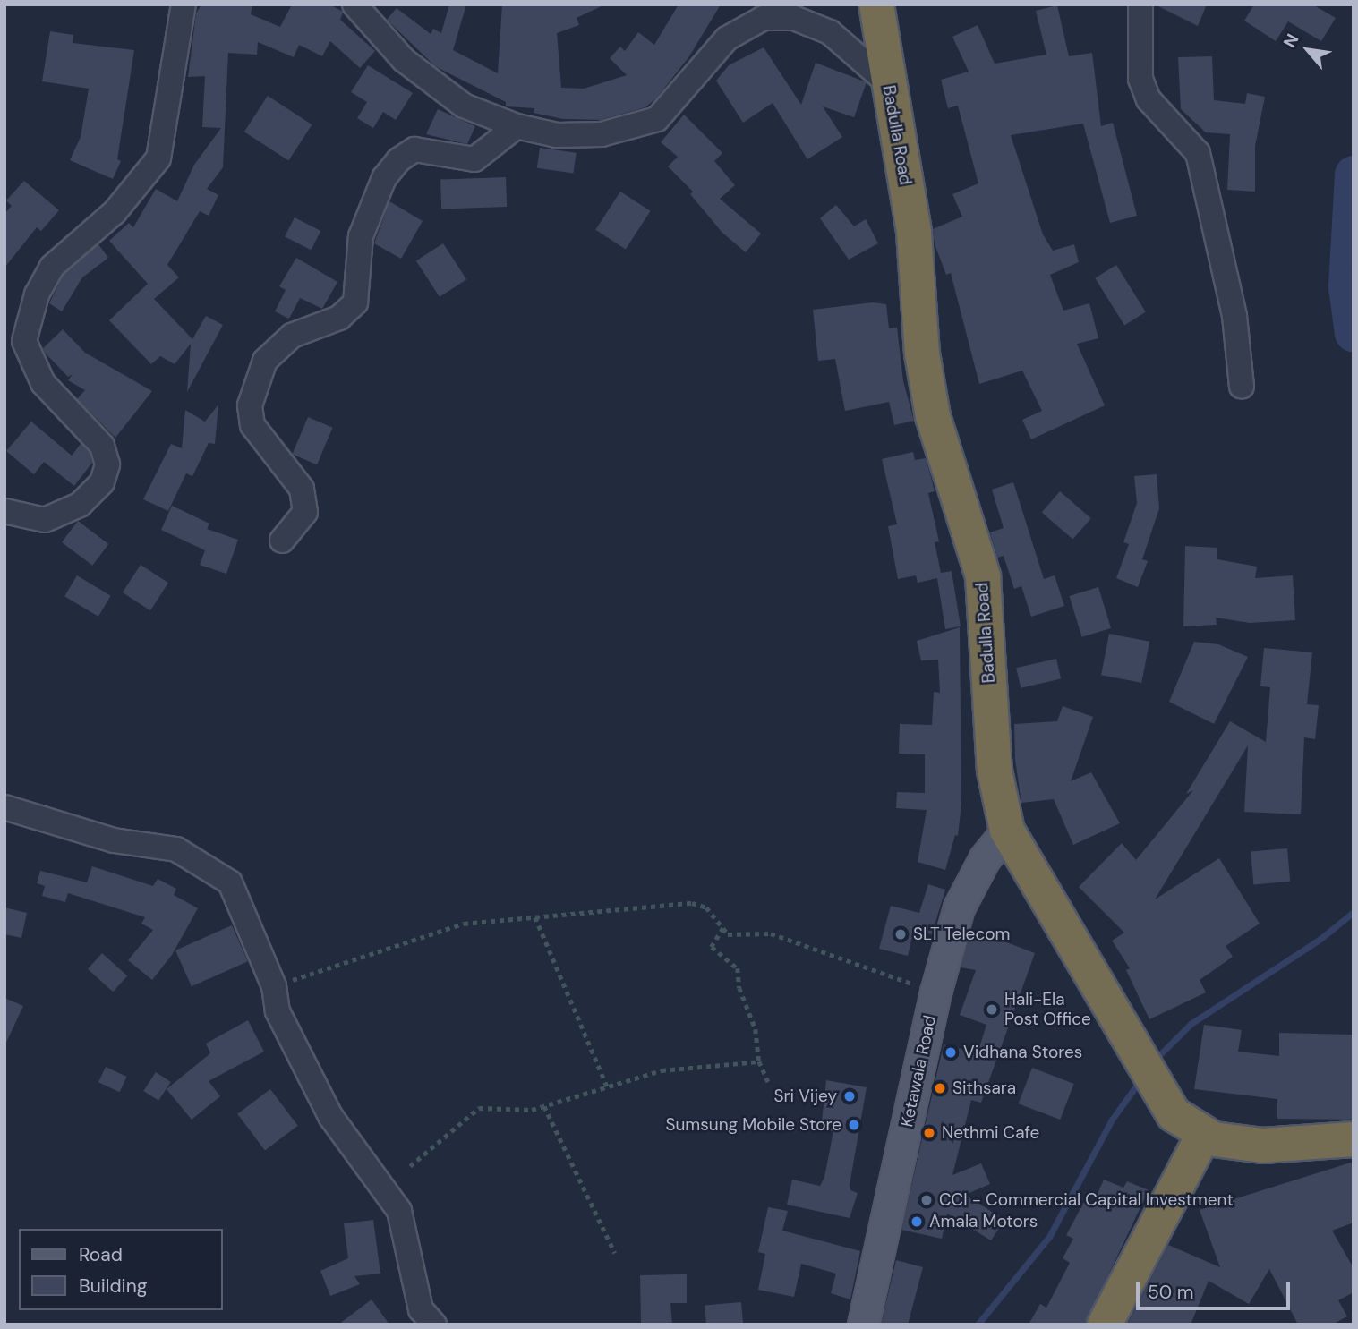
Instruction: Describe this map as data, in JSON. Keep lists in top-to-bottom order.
{
  "streets": {
    "highway": ["Badulla Road"],
    "main road": ["Ketawala Road"]
  },
  "crossings": [
    ["Badulla Road", "Ketawala Road"]
  ],
  "places": [
    "SLT Telecom",
    "Hali-Ela Post Office",
    "Vidhana Stores",
    "Sithsara",
    "Sri Vijey",
    "Sumsung Mobile Store",
    "Nethmi Cafe",
    "CCI - Commercial Capital Investment",
    "Amala Motors"
  ],
  "legend": ["Road", "Building"],
  "scale_bar": "50 m",
  "north": "top left"
}
